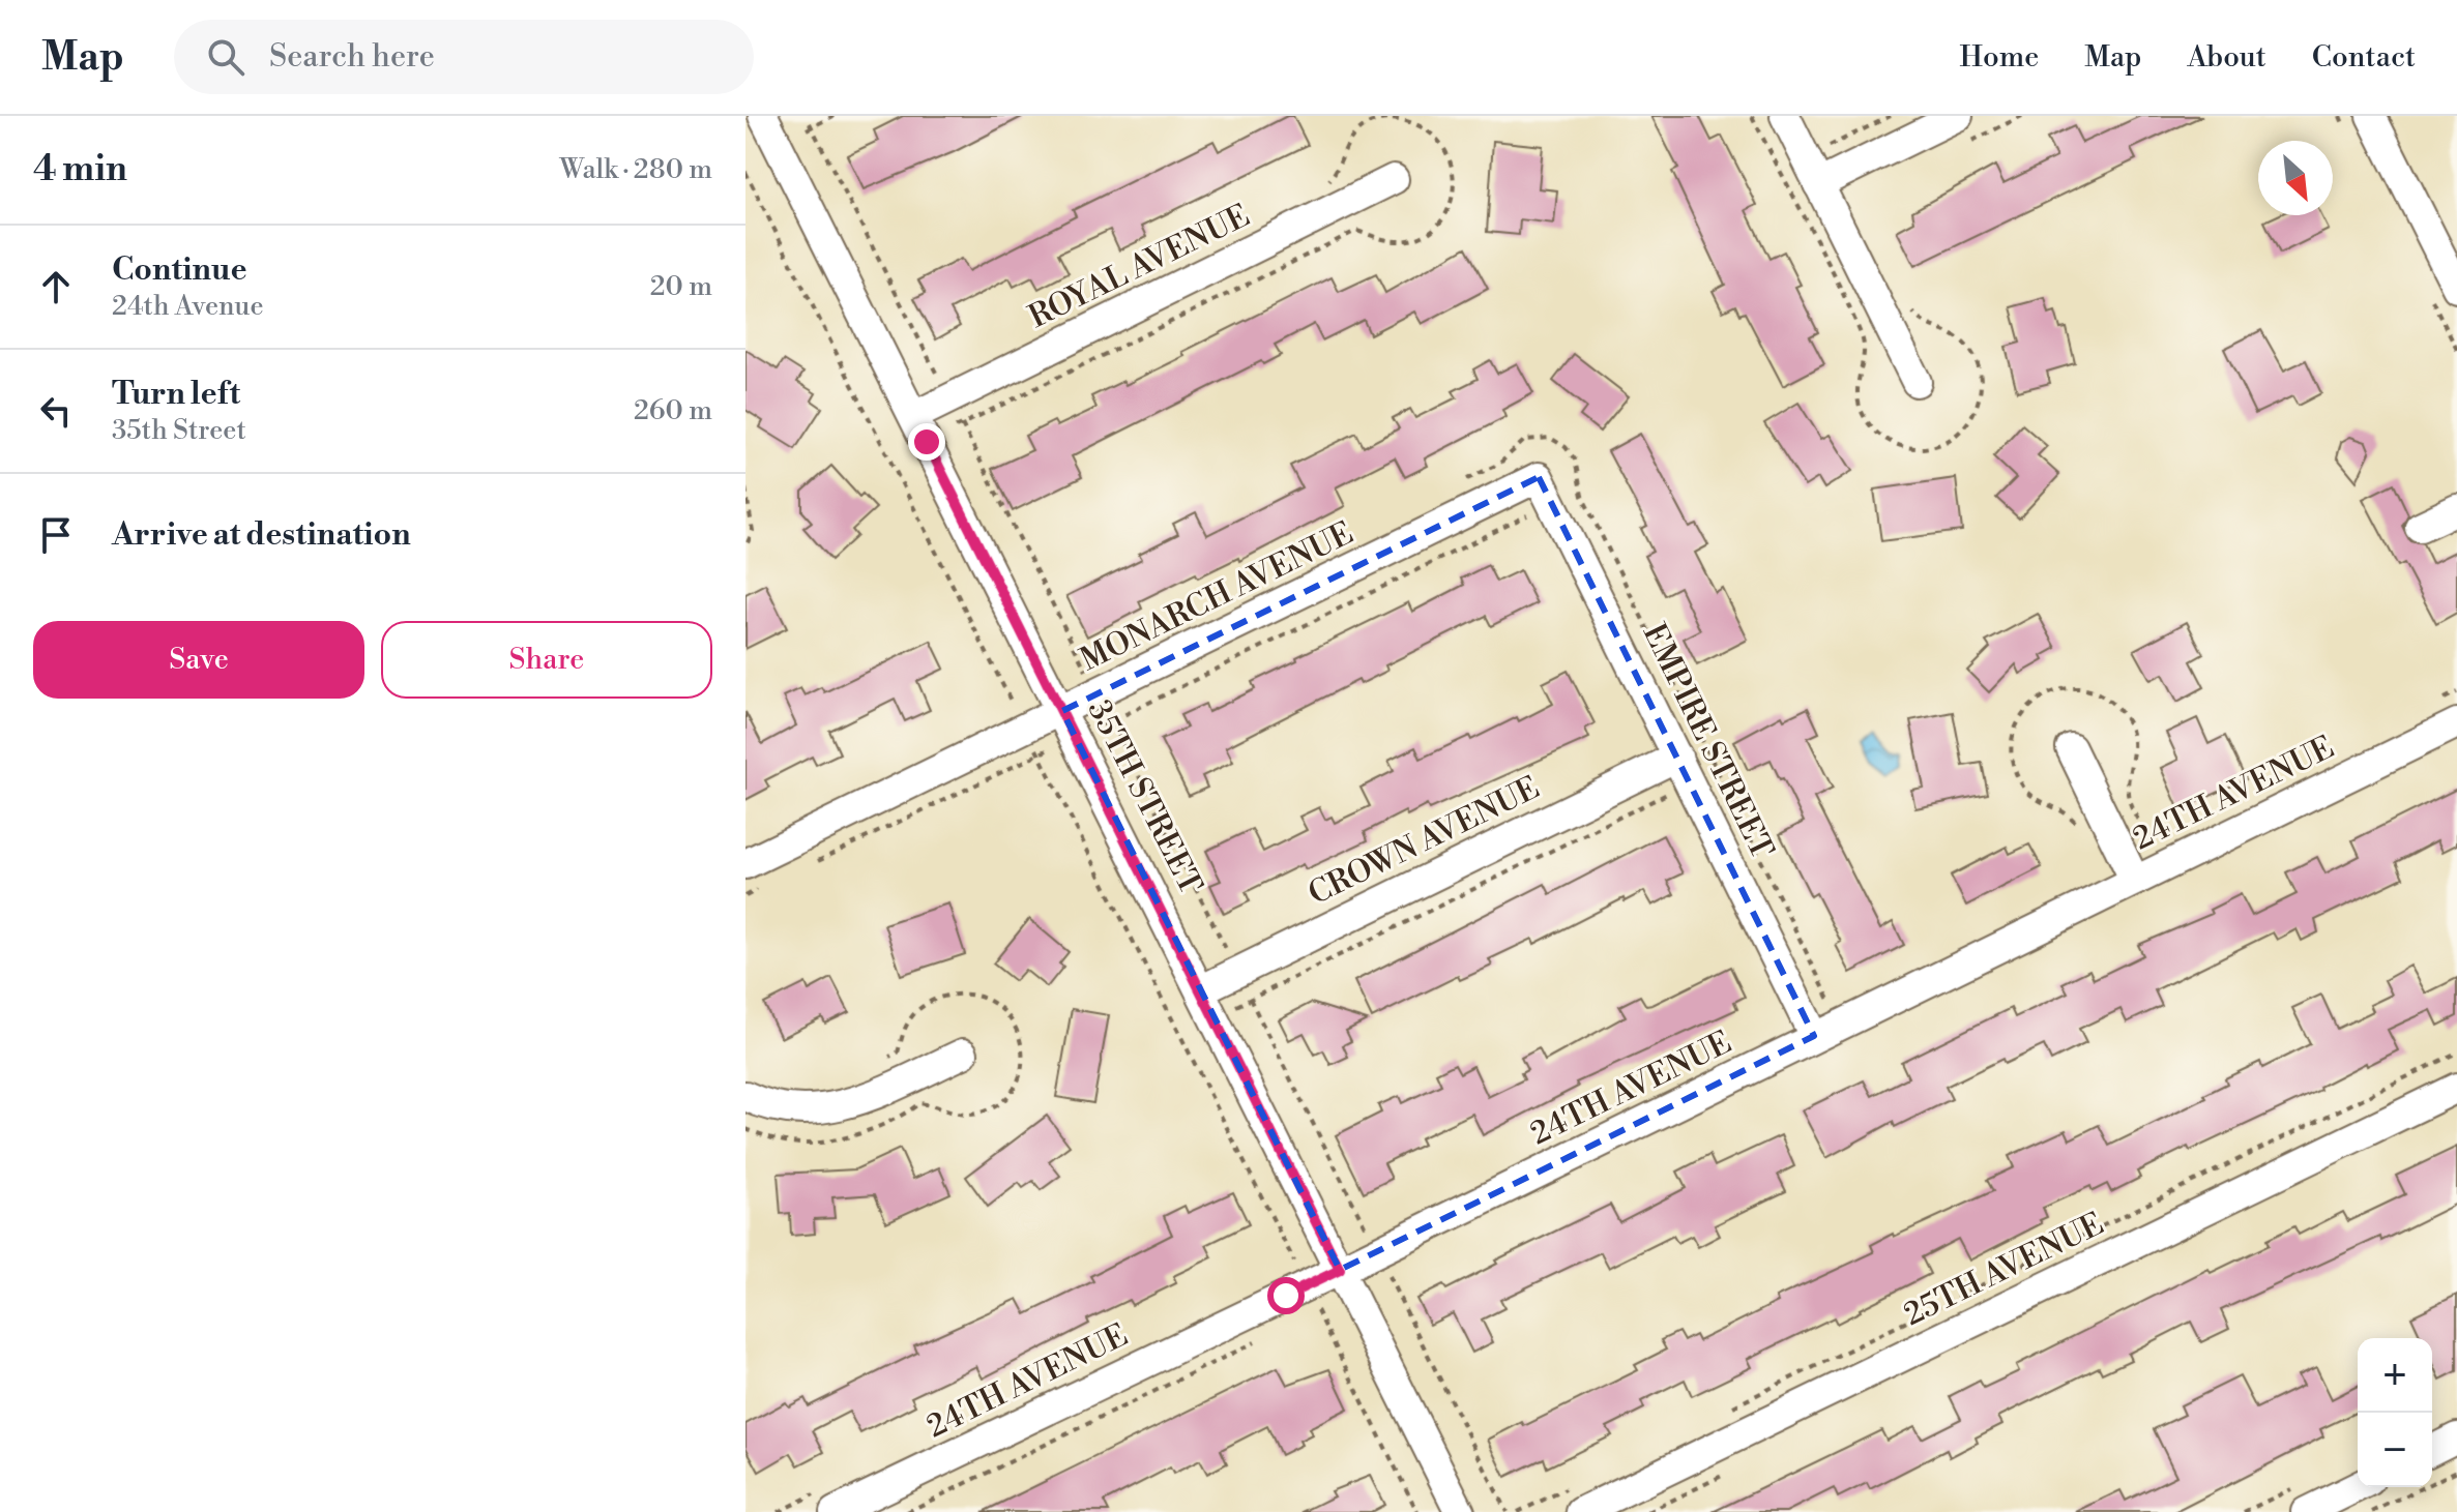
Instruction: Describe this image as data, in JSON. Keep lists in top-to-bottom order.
{
  "streets": {
    "street": [
      "ROYAL AVENUE",
      "MONARCH AVENUE",
      "EMPIRE STREET",
      "24TH AVENUE",
      "35TH STREET",
      "CROWN AVENUE",
      "25TH AVENUE"
    ]
  },
  "crossings": [
    ["ROYAL AVENUE", "35TH STREET"],
    ["MONARCH AVENUE", "EMPIRE STREET"],
    ["MONARCH AVENUE", "35TH STREET"],
    ["EMPIRE STREET", "24TH AVENUE"],
    ["EMPIRE STREET", "CROWN AVENUE"],
    ["24TH AVENUE", "35TH STREET"],
    ["35TH STREET", "CROWN AVENUE"]
  ],
  "north": "bottom right",
  "page": {
    "header": "Map",
    "search": "Search here",
    "nav": [
      "Home",
      "Map",
      "About",
      "Contact"
    ],
    "heading": ["4 min", "Walk · 280 m"],
    "list": [
      ["Continue", "24th Avenue", "20 m"],
      ["Turn left", "35th Street", "260 m"],
      "Arrive at destination"
    ],
    "buttons": ["Save", "Share"],
    "map_buttons": ["+", "−"]
  }
}
